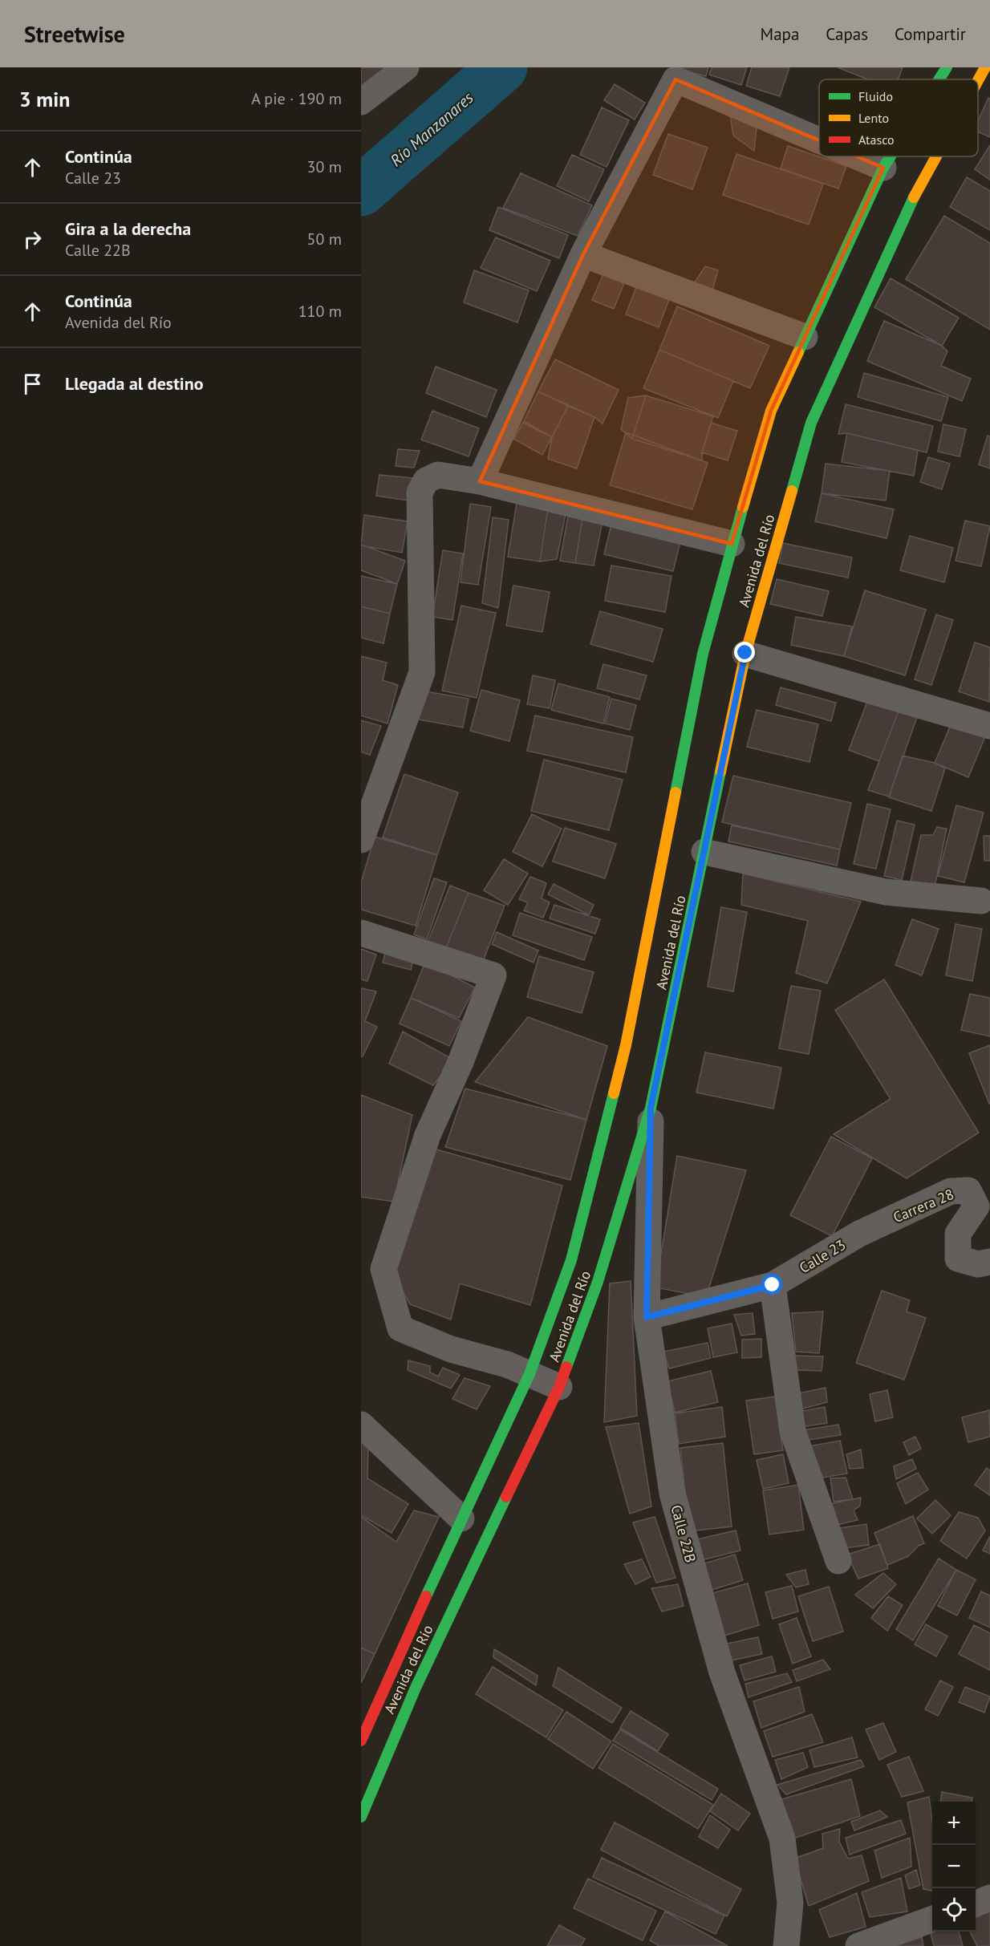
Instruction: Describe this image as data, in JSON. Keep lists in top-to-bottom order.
{
  "streets": {
    "main road": ["Avenida del Río"],
    "street": ["Carrera 28", "Calle 23", "Calle 22B"]
  },
  "crossings": [
    ["Avenida del Río", "Calle 22B"],
    ["Carrera 28", "Calle 23"],
    ["Calle 23", "Calle 22B"]
  ],
  "water": ["Río Manzanares"],
  "legend": ["Fluido", "Lento", "Atasco"],
  "page": {
    "header": "Streetwise",
    "nav": ["Mapa", "Capas", "Compartir"],
    "heading": ["3 min", "A pie · 190 m"],
    "list": [
      ["Continúa", "Calle 23", "30 m"],
      ["Gira a la derecha", "Calle 22B", "50 m"],
      ["Continúa", "Avenida del Río", "110 m"],
      "Llegada al destino"
    ],
    "map_buttons": ["+", "−"]
  }
}
